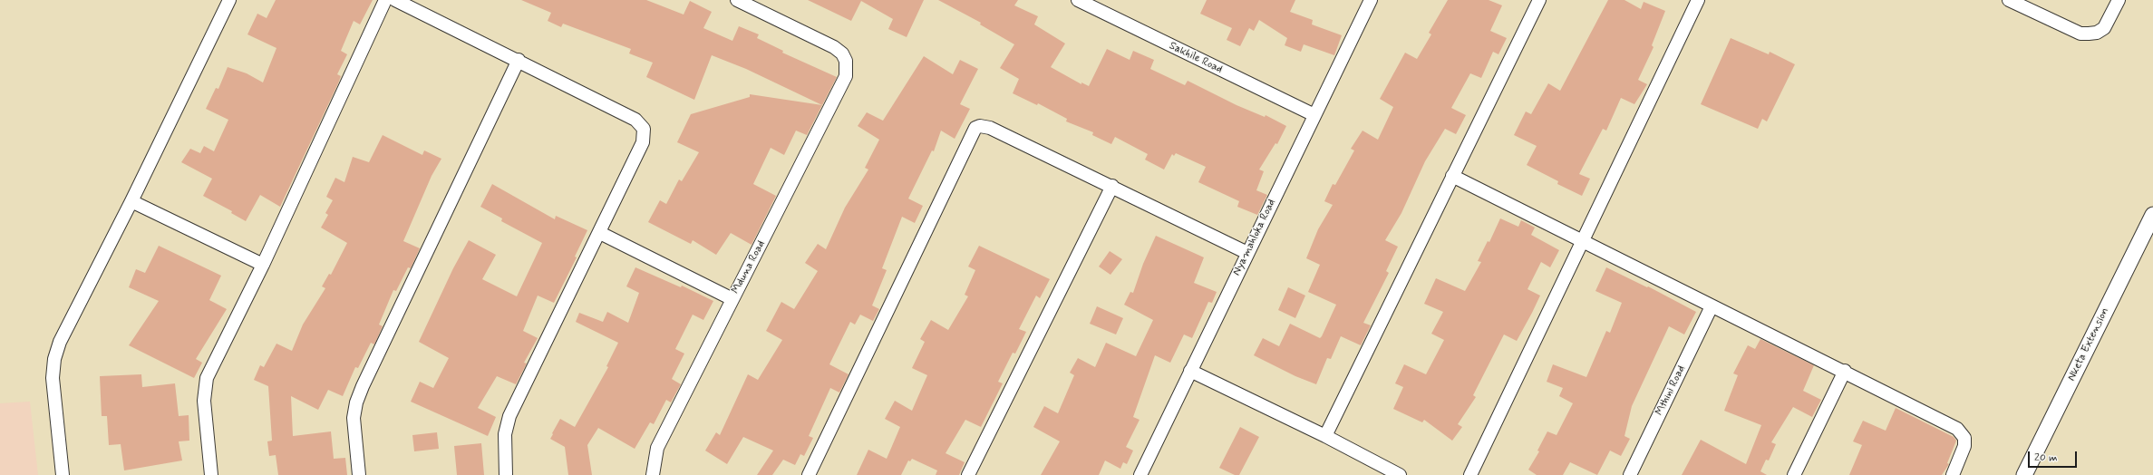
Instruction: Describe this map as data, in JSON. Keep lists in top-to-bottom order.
{
  "streets": {
    "street": [
      "Sakhile Road",
      "Nyamahloka Road",
      "Mduna Road",
      "Nketa Extension",
      "Mthini Road"
    ]
  },
  "crossings": [
    ["Sakhile Road", "Nyamahloka Road"]
  ],
  "scale_bar": "20 m"
}
